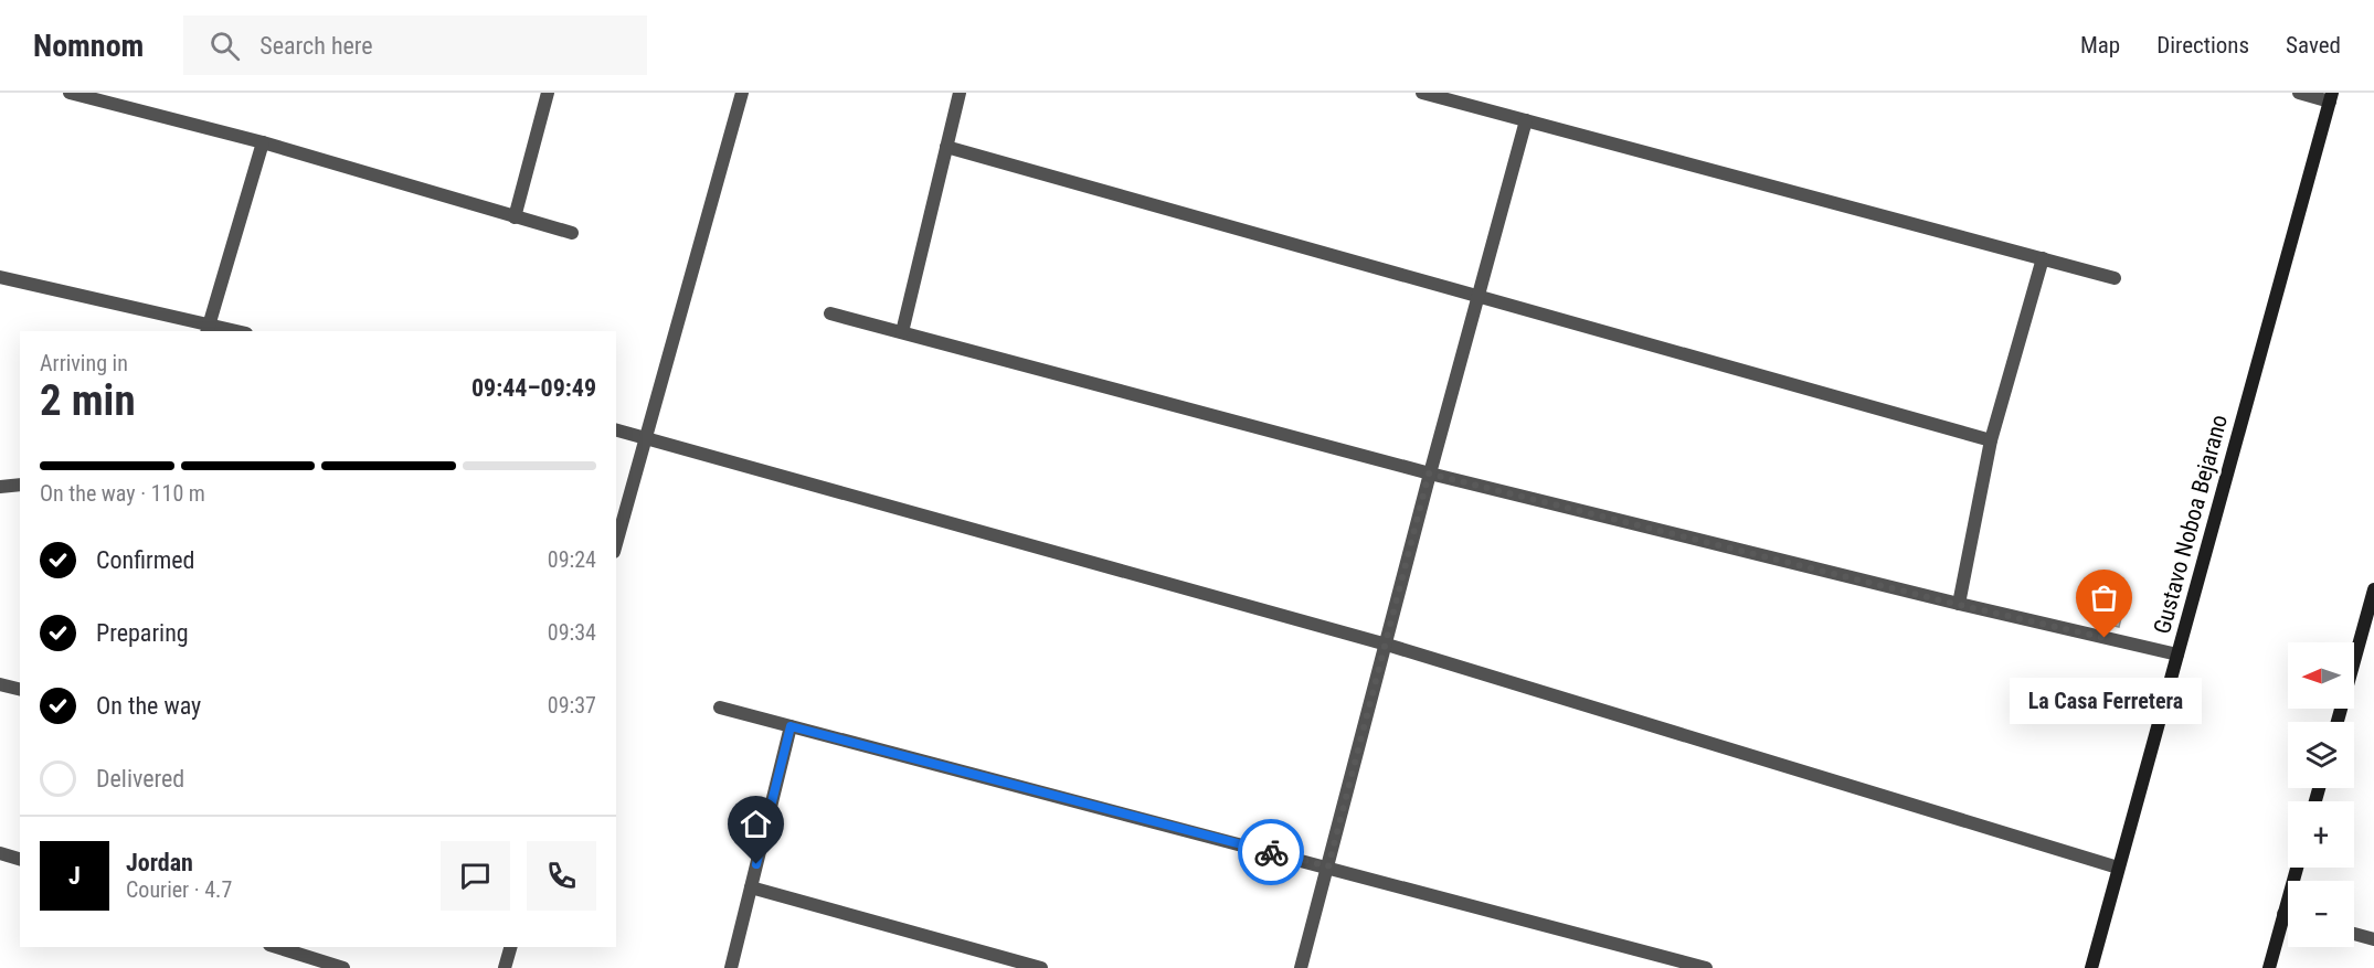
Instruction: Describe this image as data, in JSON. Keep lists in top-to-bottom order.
{
  "streets": {
    "street": ["Gustavo Noboa Bejarano"]
  },
  "places": ["La Casa Ferretera"],
  "north": "left",
  "page": {
    "header": "Nomnom",
    "search": "Search here",
    "nav": ["Map", "Directions", "Saved"],
    "heading": ["2 min", "Arriving in", "09:44–09:49"],
    "panel": ["Jordan", "Courier · 4.7"],
    "bar": "On the way · 110 m",
    "list": [
      ["Confirmed", "09:24"],
      ["Preparing", "09:34"],
      ["On the way", "09:37"],
      "Delivered"
    ],
    "map_buttons": ["+", "−"],
    "bubble": "La Casa Ferretera",
    "round": "J"
  }
}
